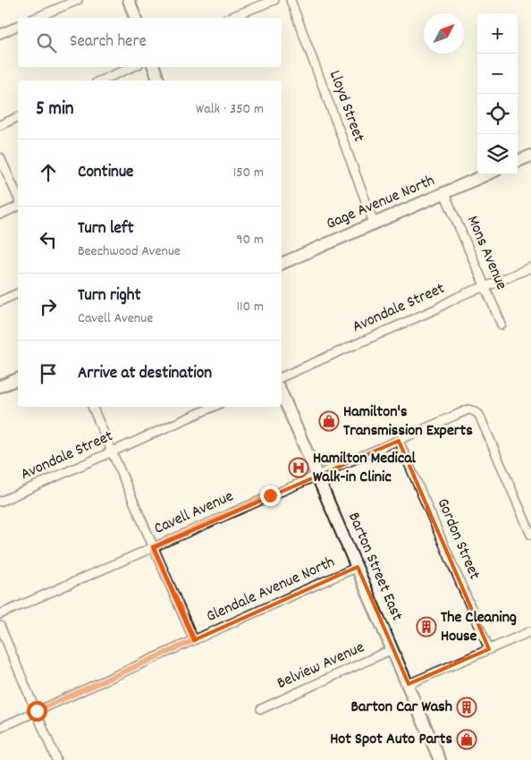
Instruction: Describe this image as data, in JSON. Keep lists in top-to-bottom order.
{
  "streets": {
    "main road": ["Gage Avenue North", "Barton Street East"],
    "street": [
      "Lloyd Street",
      "Mons Avenue",
      "Avondale Street",
      "Cavell Avenue",
      "Gordon Street",
      "Glendale Avenue North",
      "Belview Avenue"
    ]
  },
  "crossings": [
    ["Lloyd Street", "Gage Avenue North"],
    ["Gage Avenue North", "Mons Avenue"],
    ["Mons Avenue", "Avondale Street"],
    ["Cavell Avenue", "Gordon Street"],
    ["Cavell Avenue", "Barton Street East"],
    ["Barton Street East", "Glendale Avenue North"],
    ["Barton Street East", "Belview Avenue"]
  ],
  "places": {
    "shop": ["Hamilton's Transmission Experts", "Hot Spot Auto Parts"],
    "hospital": ["Hamilton Medical Walk-in Clinic"],
    "building": ["The Cleaning House", "Barton Car Wash"]
  },
  "north": "top right",
  "page": {
    "map_buttons": ["+", "−"],
    "search": "Search here",
    "heading": ["5 min", "Walk · 350 m"],
    "list": [
      ["Continue", "150 m"],
      ["Turn left", "Beechwood Avenue", "90 m"],
      ["Turn right", "Cavell Avenue", "110 m"],
      "Arrive at destination"
    ]
  }
}
